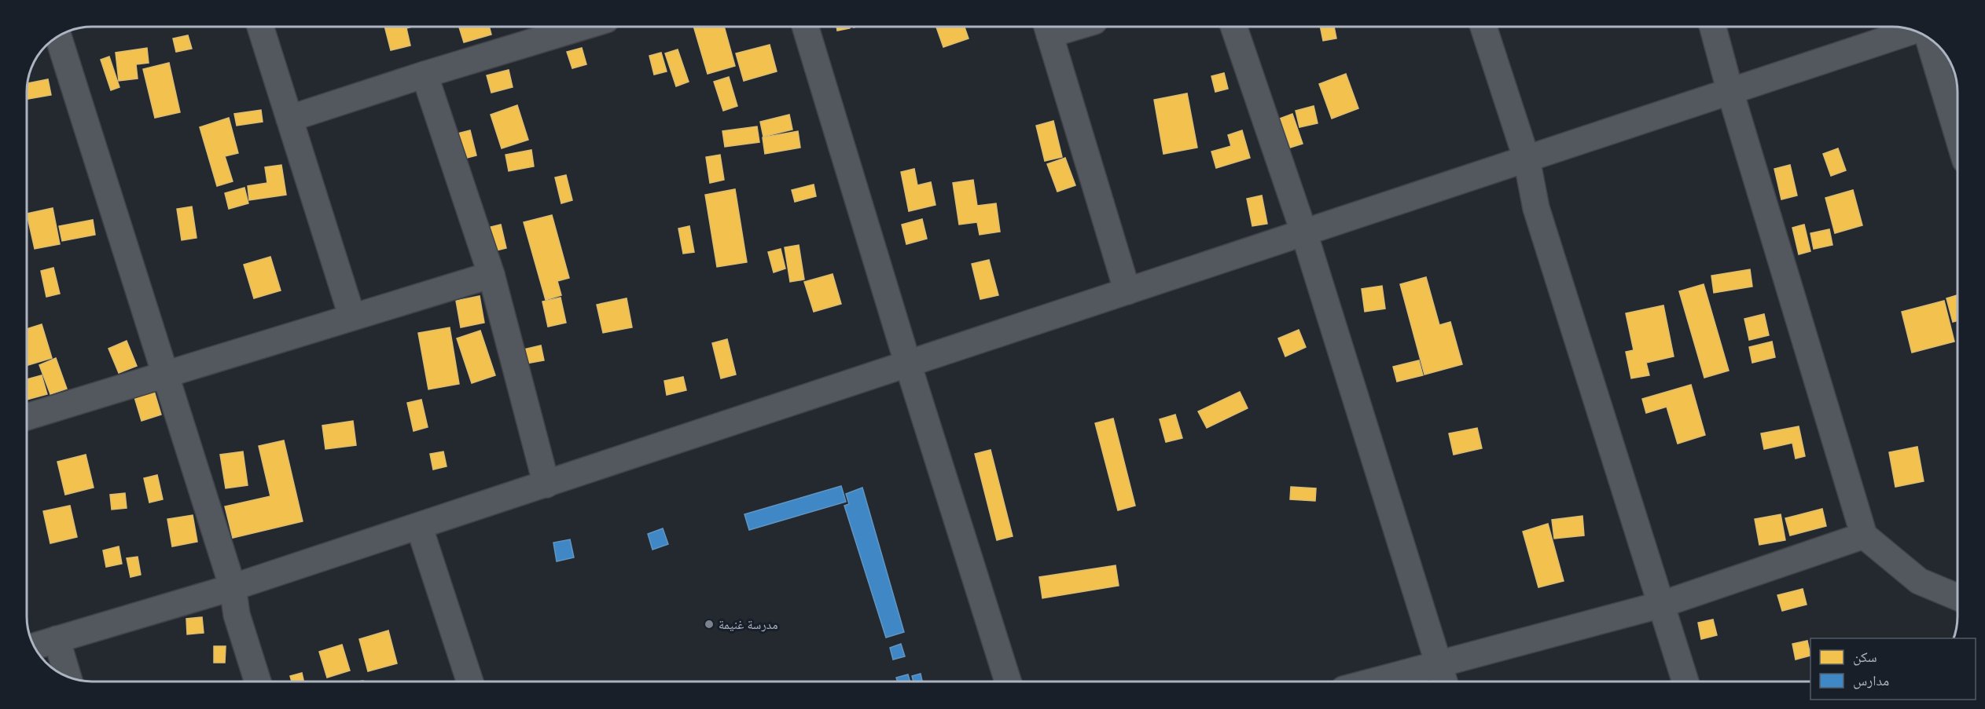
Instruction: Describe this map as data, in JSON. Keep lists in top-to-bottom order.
{
  "places": ["مدرسة غنيمة"],
  "legend": ["سكن", "مدارس"]
}
